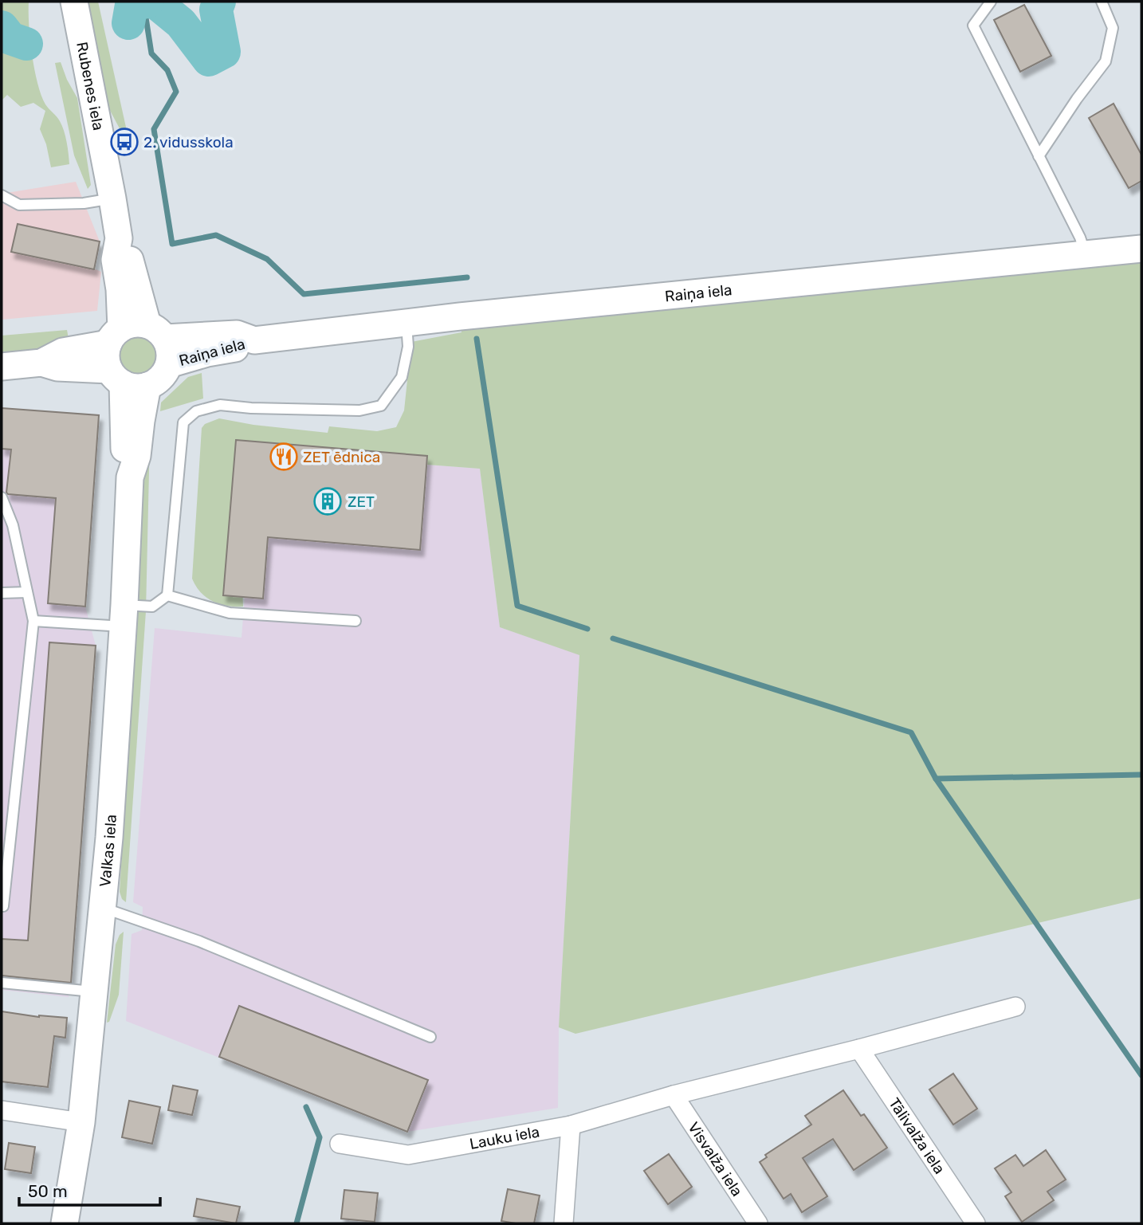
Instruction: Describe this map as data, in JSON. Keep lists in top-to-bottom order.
{
  "streets": {
    "main road": ["Rubenes iela", "Raiņa iela", "Valkas iela"],
    "street": ["Tālivalža iela", "Lauku iela", "Visvalža iela"]
  },
  "crossings": [
    ["Rubenes iela", "Raiņa iela"],
    ["Rubenes iela", "Valkas iela"],
    ["Raiņa iela", "Valkas iela"]
  ],
  "places": {
    "bus stop": ["2. vidusskola"],
    "restaurant": ["ZET ēdnica"],
    "building": ["ZET"]
  },
  "scale_bar": "50 m"
}
